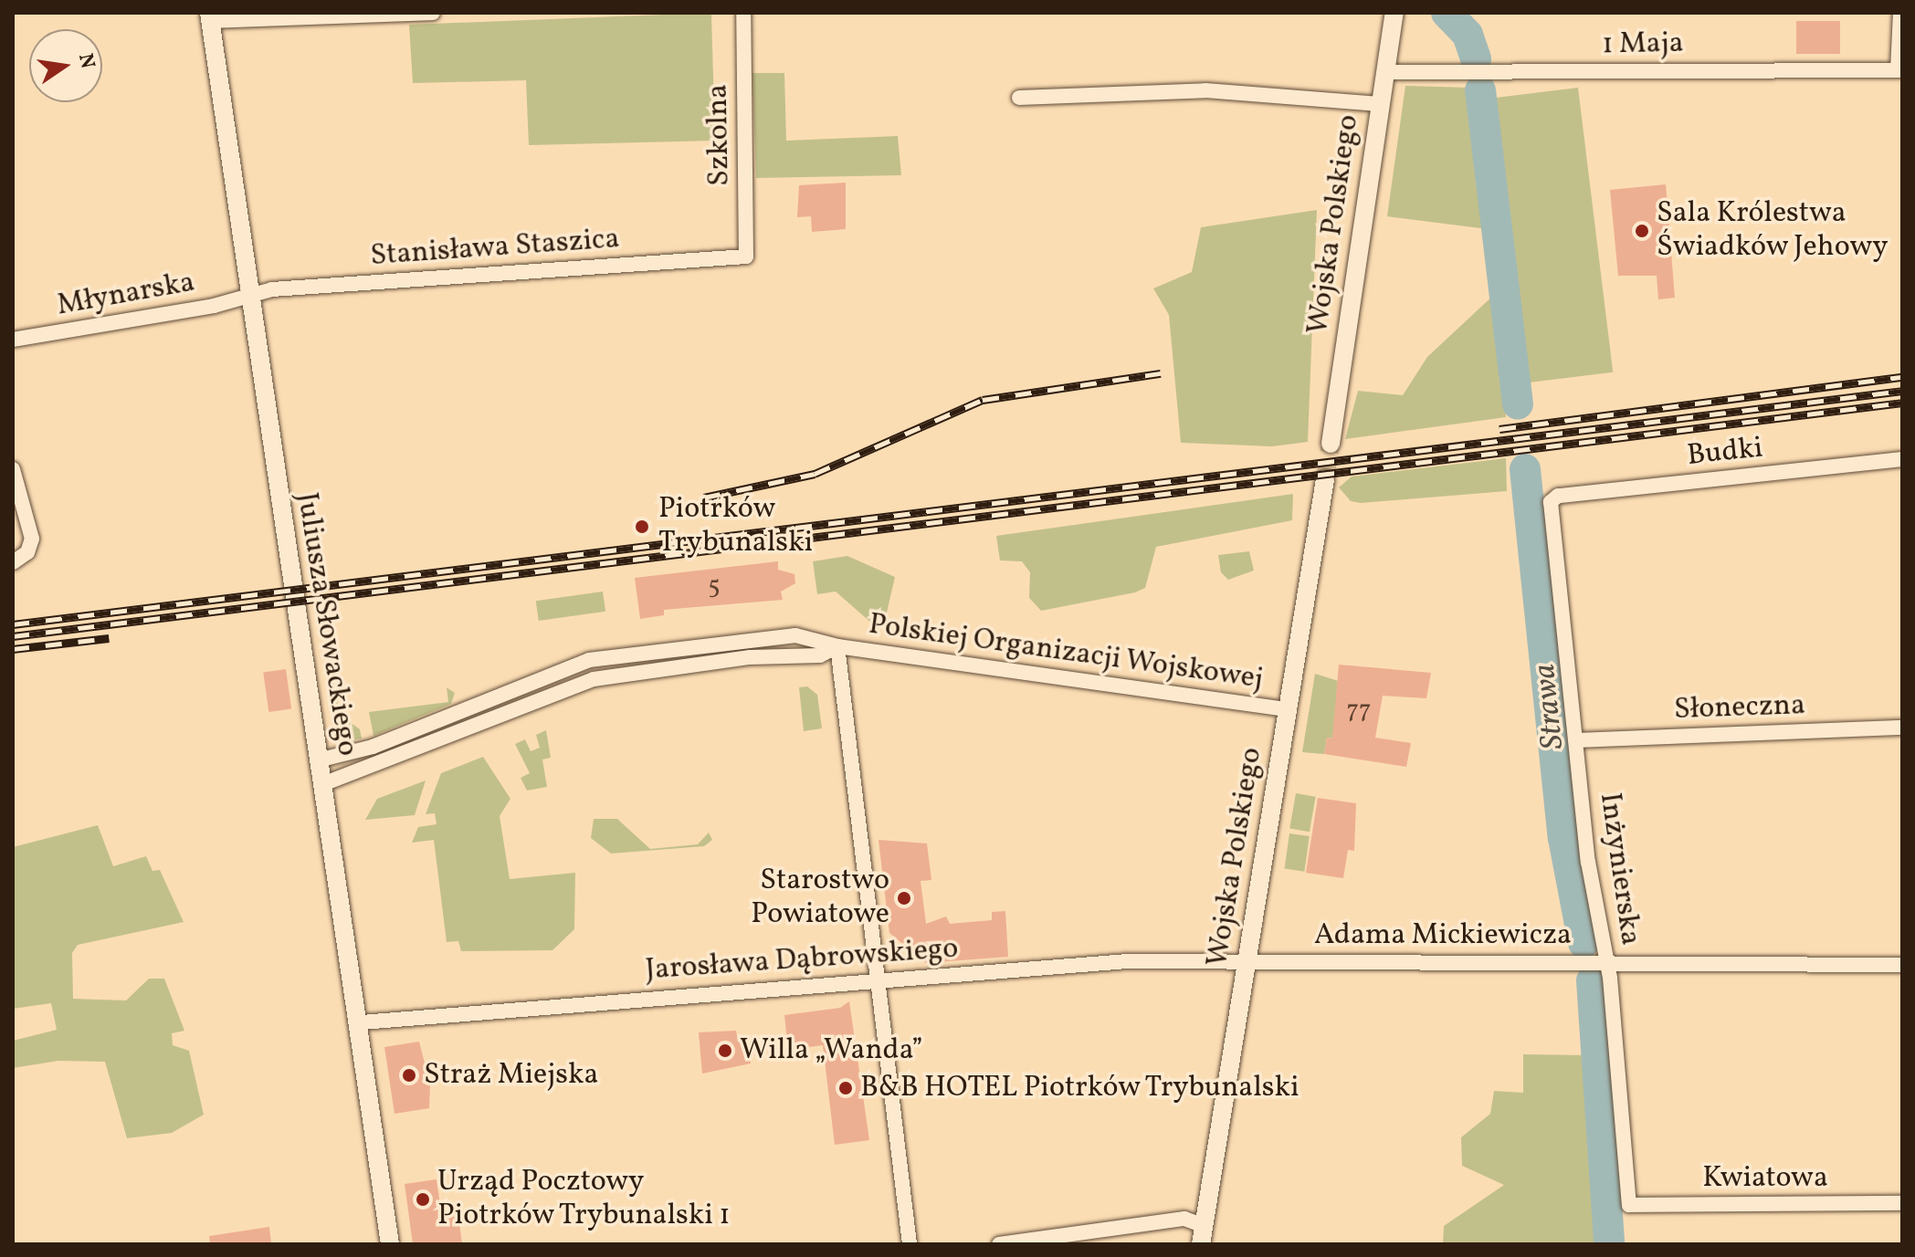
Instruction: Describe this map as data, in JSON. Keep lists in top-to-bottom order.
{
  "streets": {
    "street": [
      "1 Maja",
      "Szkolna",
      "Wojska Polskiego",
      "Stanisława Staszica",
      "Młynarska",
      "Budki",
      "Juliusza Słowackiego",
      "Polskiej Organizacji Wojskowej",
      "Słoneczna",
      "Inżynierska",
      "Adama Mickiewicza",
      "Jarosława Dąbrowskiego",
      "Kwiatowa"
    ]
  },
  "crossings": [
    ["1 Maja", "Wojska Polskiego"],
    ["Szkolna", "Stanisława Staszica"],
    ["Wojska Polskiego", "Polskiej Organizacji Wojskowej"],
    ["Wojska Polskiego", "Adama Mickiewicza"],
    ["Wojska Polskiego", "Jarosława Dąbrowskiego"],
    ["Stanisława Staszica", "Młynarska"],
    ["Stanisława Staszica", "Juliusza Słowackiego"],
    ["Młynarska", "Juliusza Słowackiego"],
    ["Budki", "Inżynierska"],
    ["Juliusza Słowackiego", "Polskiej Organizacji Wojskowej"],
    ["Juliusza Słowackiego", "Jarosława Dąbrowskiego"],
    ["Słoneczna", "Inżynierska"],
    ["Inżynierska", "Adama Mickiewicza"],
    ["Inżynierska", "Kwiatowa"],
    ["Adama Mickiewicza", "Jarosława Dąbrowskiego"]
  ],
  "water": ["Strawa"],
  "places": [
    "Sala Królestwa Świadków Jehowy",
    "Piotrków Trybunalski",
    "Starostwo Powiatowe",
    "Willa „Wanda”",
    "Straż Miejska",
    "B&B HOTEL Piotrków Trybunalski",
    "Urząd Pocztowy Piotrków Trybunalski 1"
  ],
  "house_numbers": ["5", "77"],
  "north": "right"
}
